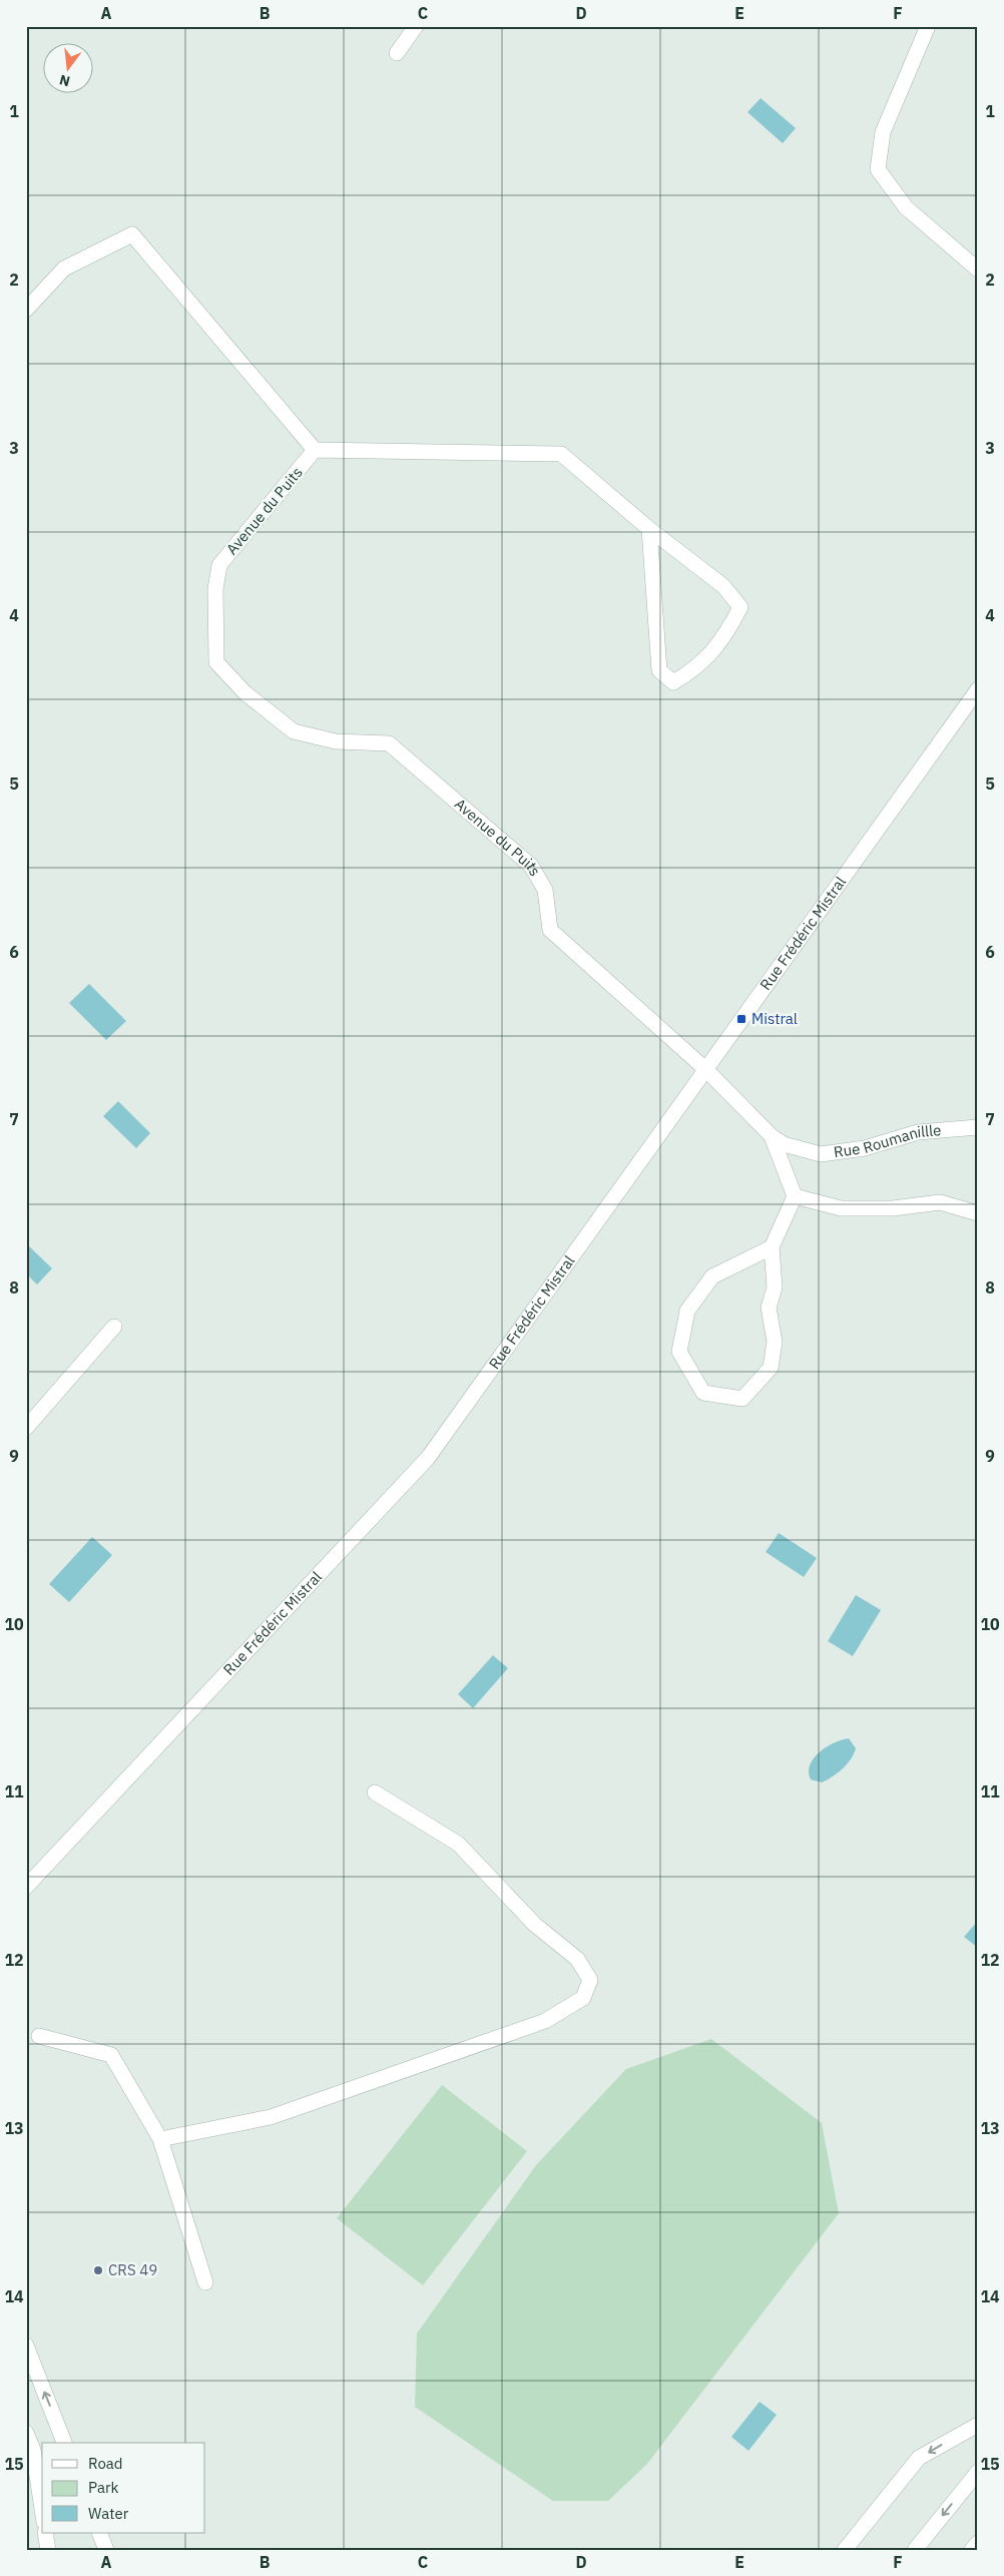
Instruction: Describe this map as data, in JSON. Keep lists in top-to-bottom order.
{
  "streets": {
    "street": ["Avenue du Puits", "Rue Frédéric Mistral", "Rue Roumanillle"]
  },
  "crossings": [
    ["Avenue du Puits", "Rue Frédéric Mistral"],
    ["Avenue du Puits", "Rue Roumanillle"]
  ],
  "places": {
    "transit": ["Mistral"],
    "other": ["CRS 49"]
  },
  "legend": ["Road", "Park", "Water"],
  "north": "bottom",
  "grid": {
    "columns": [
      "A",
      "B",
      "C",
      "D",
      "E",
      "F"
    ],
    "rows": [
      "1",
      "2",
      "3",
      "4",
      "5",
      "6",
      "7",
      "8",
      "9",
      "10",
      "11",
      "12",
      "13",
      "14",
      "15"
    ]
  }
}
